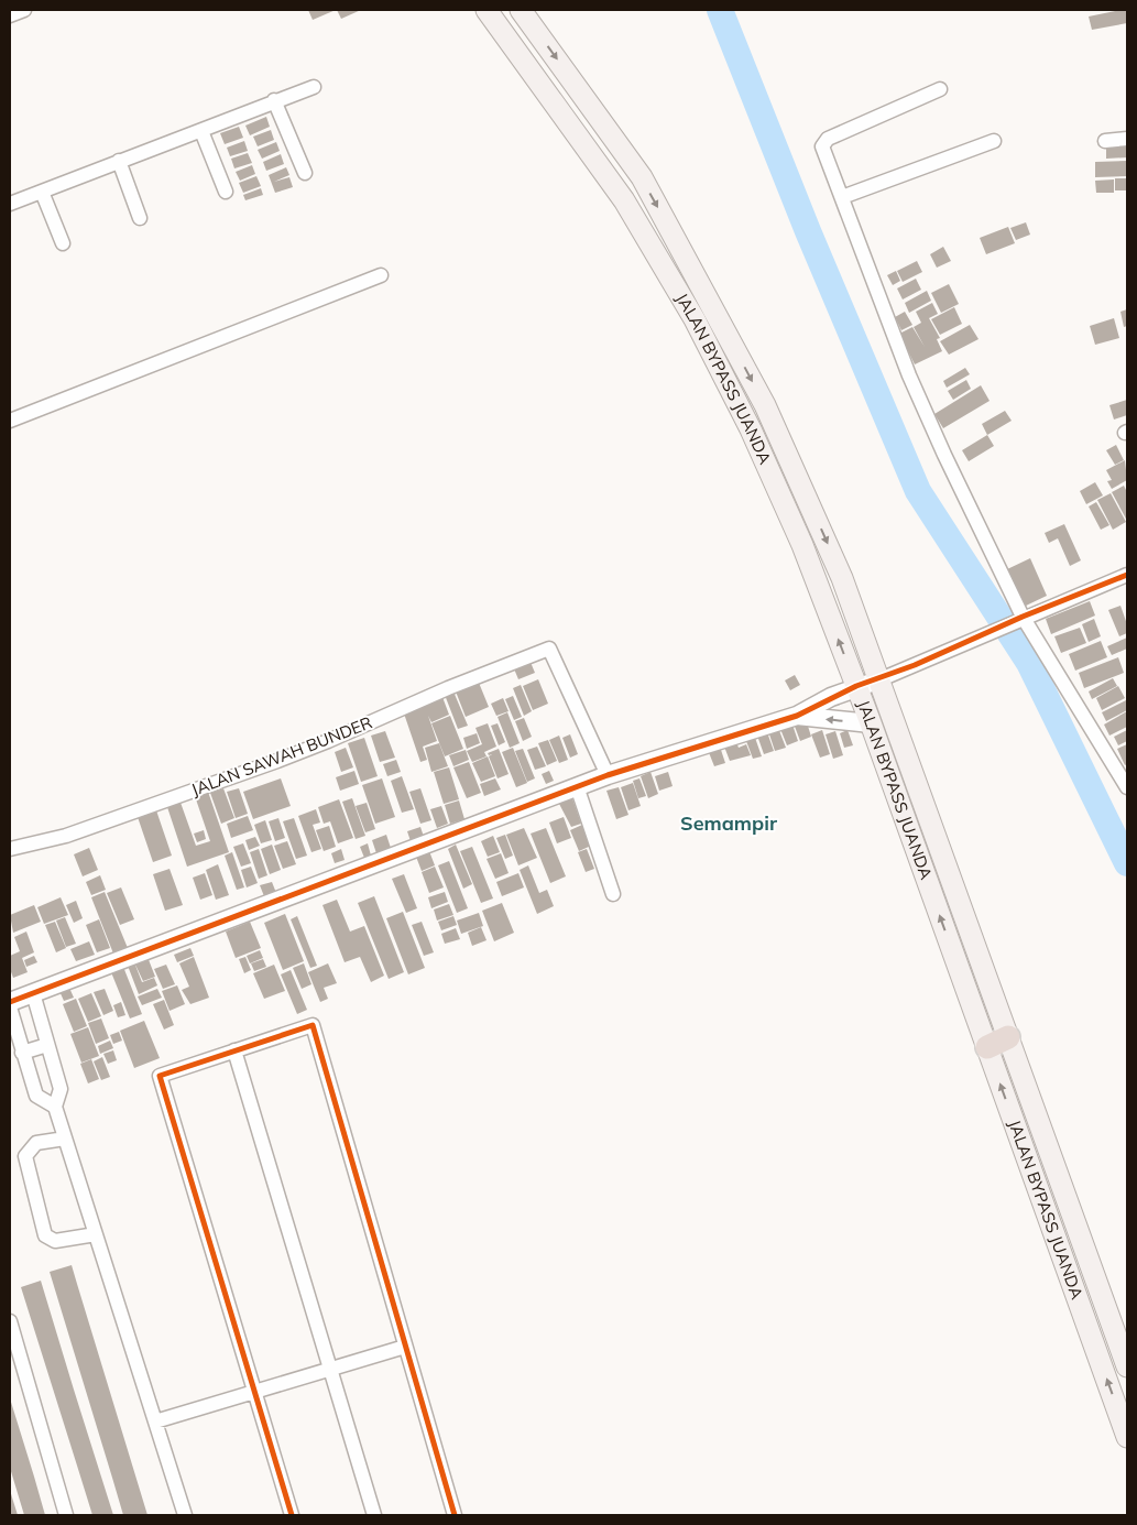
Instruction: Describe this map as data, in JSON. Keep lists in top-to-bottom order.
{
  "streets": {
    "main road": ["JALAN BYPASS JUANDA"],
    "street": ["JALAN SAWAH BUNDER"]
  },
  "districts": ["Semampir"]
}
